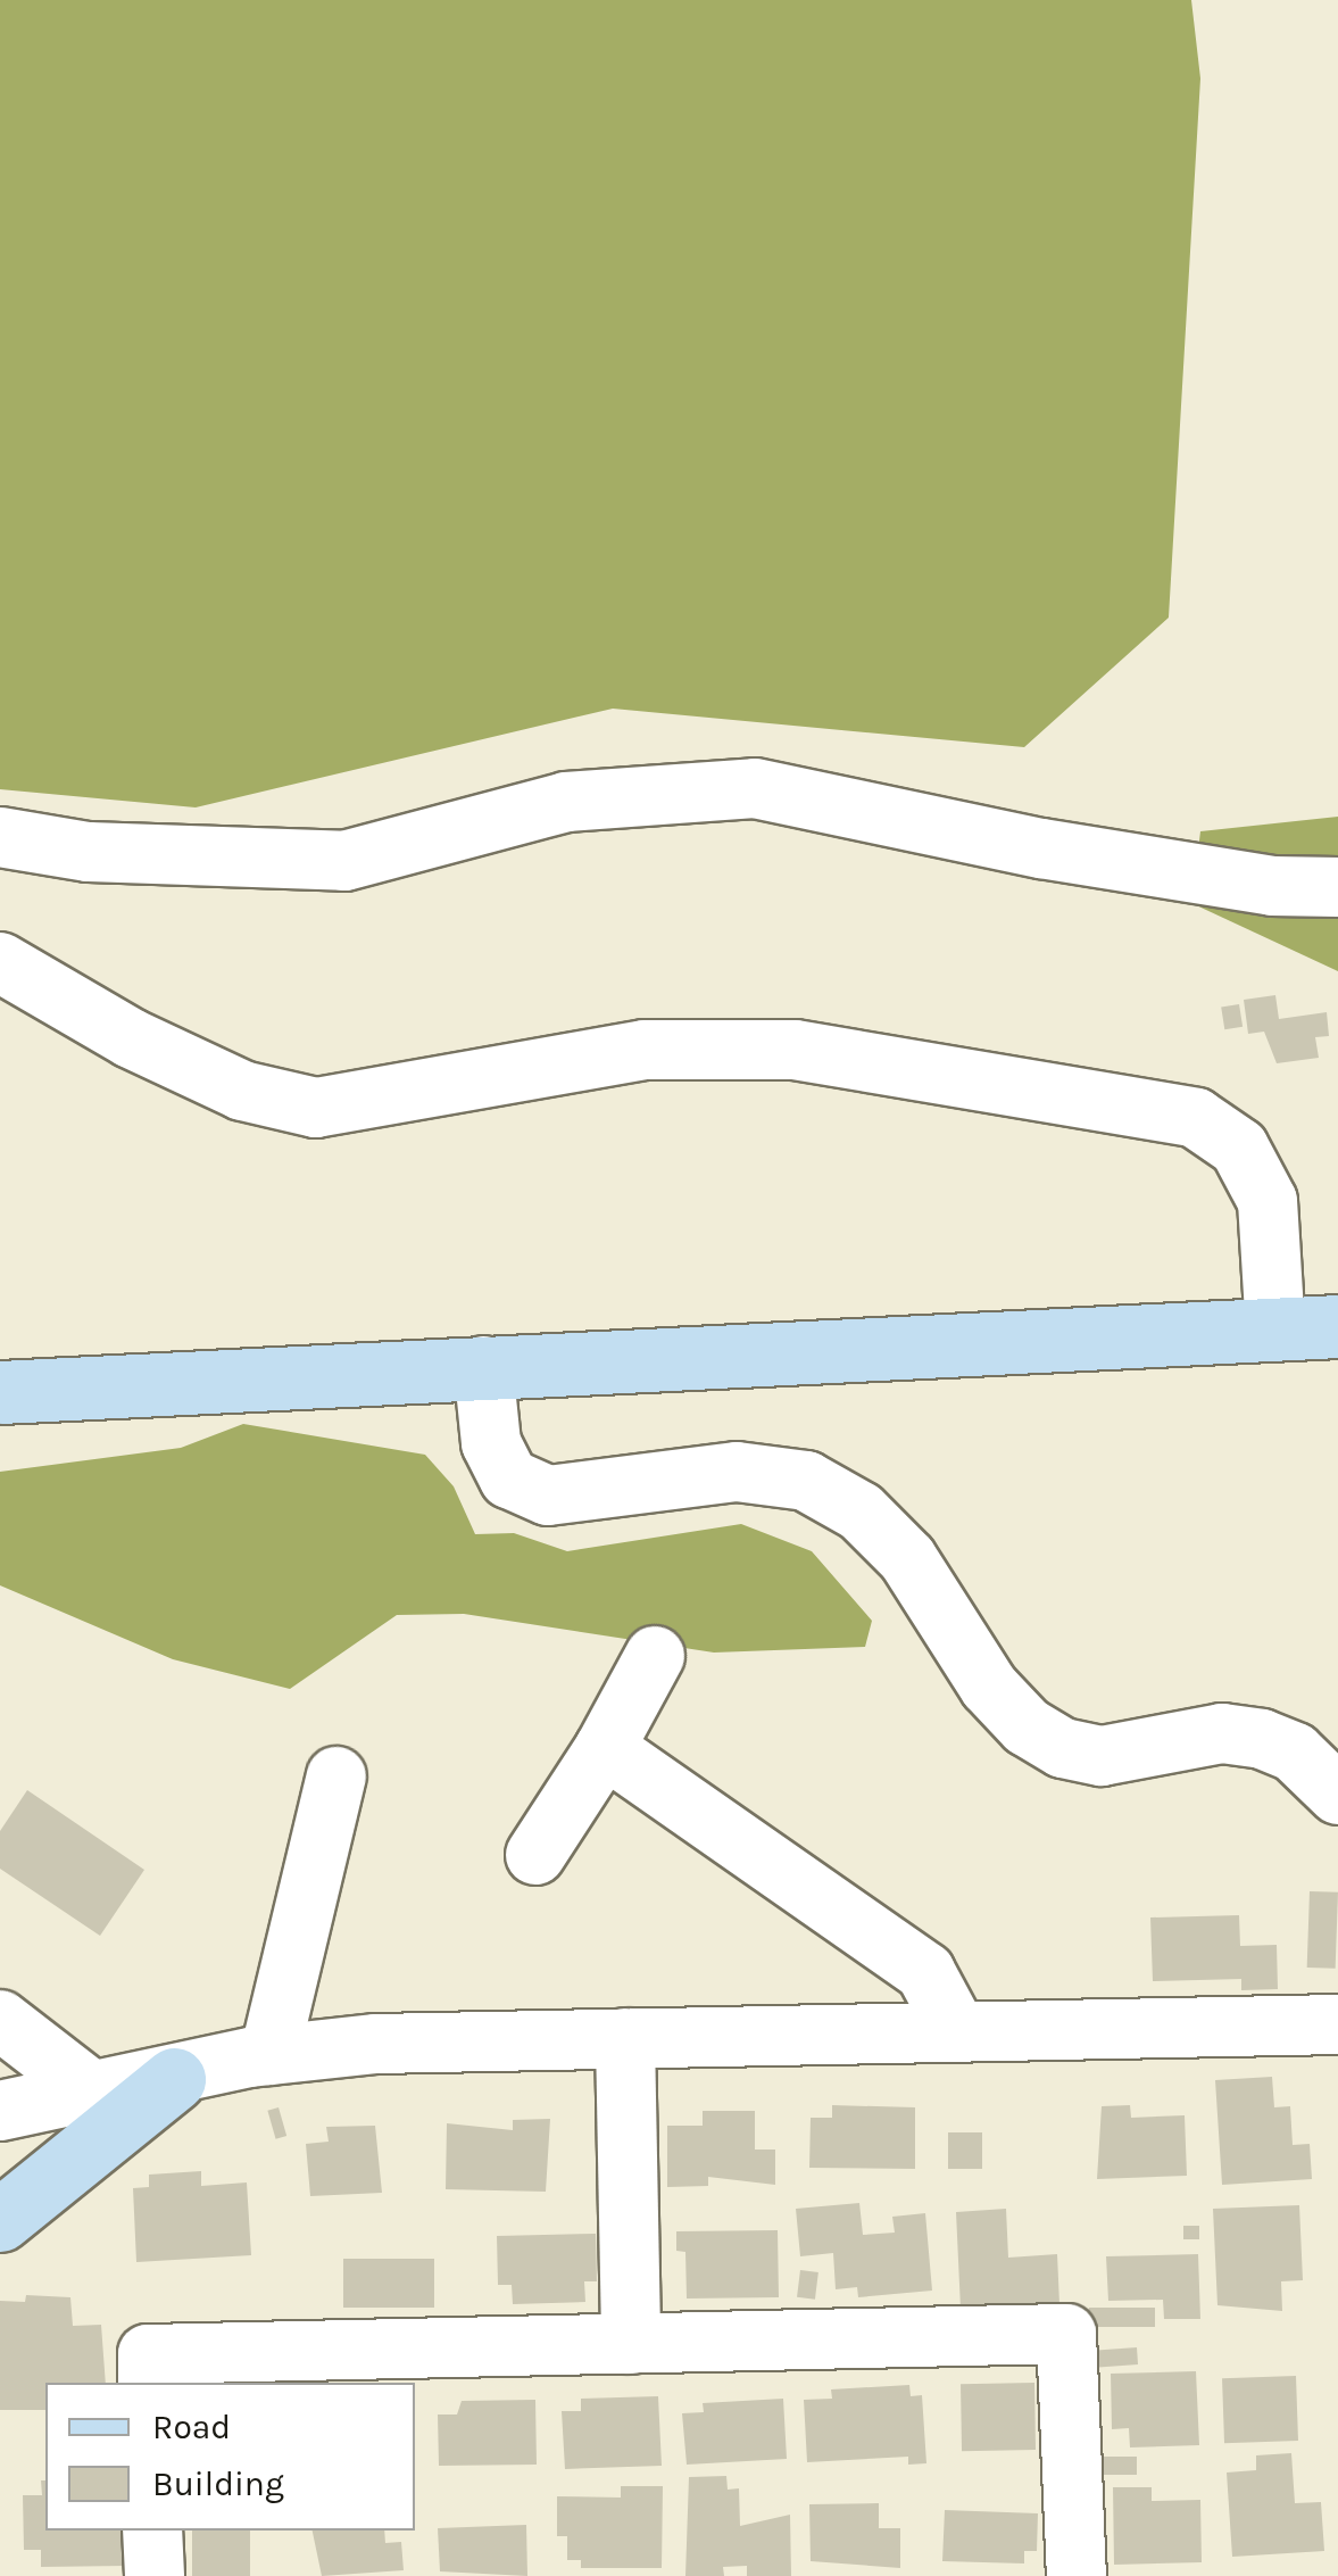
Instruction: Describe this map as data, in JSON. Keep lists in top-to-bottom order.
{
  "legend": ["Road", "Building"]
}
